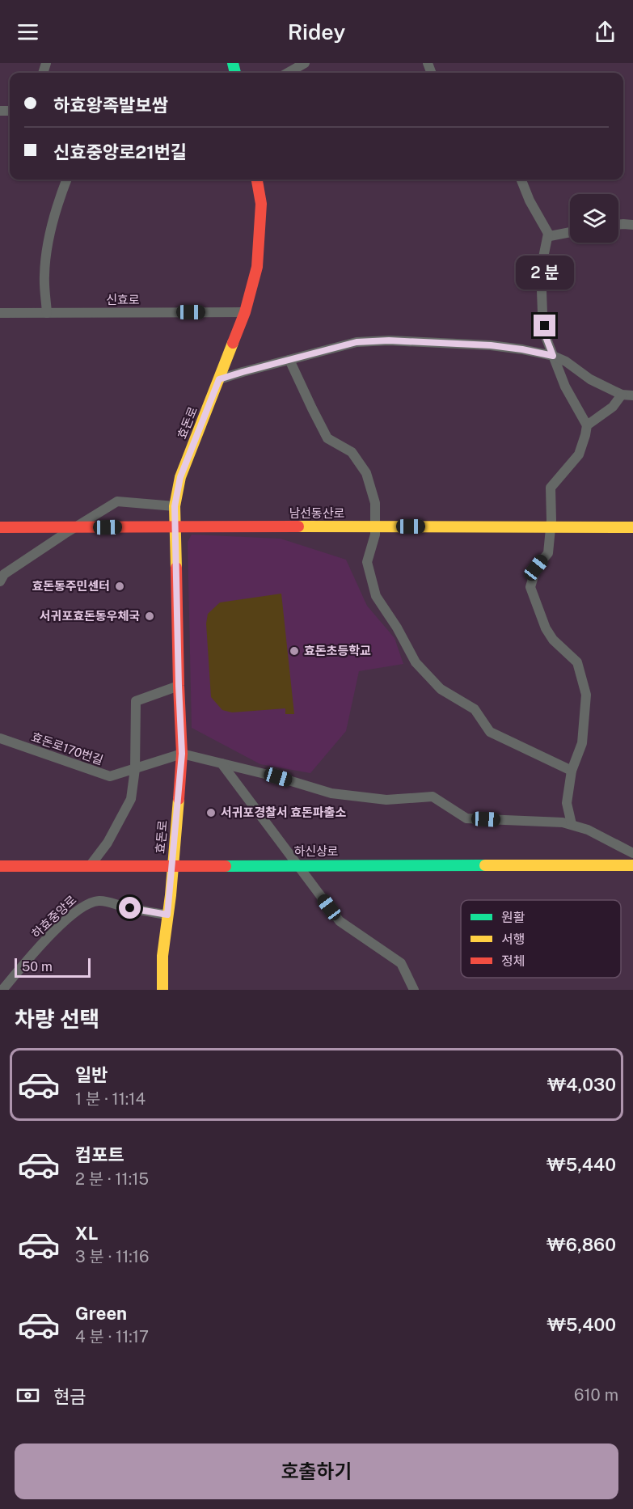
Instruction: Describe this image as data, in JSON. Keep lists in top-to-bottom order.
{
  "streets": {
    "street": [
      "신효로",
      "효돈로",
      "남선동산로",
      "효돈로170번길",
      "하신상로",
      "하효중앙로"
    ]
  },
  "crossings": [
    ["신효로", "효돈로"],
    ["효돈로", "남선동산로"],
    ["효돈로", "효돈로170번길"],
    ["효돈로", "하신상로"],
    ["효돈로", "하효중앙로"]
  ],
  "places": [
    "효돈동주민센터",
    "서귀포효돈동우체국",
    "효돈초등학교",
    "서귀포경찰서 효돈파출소"
  ],
  "legend": ["원활", "서행", "정체"],
  "scale_bar": "50 m",
  "page": {
    "header": "Ridey",
    "banner": ["하효왕족발보쌈", "신효중앙로21번길"],
    "bubble": "2 분",
    "scale": "50 m",
    "heading": "차량 선택",
    "list": [
      {
        "name": "일반",
        "note": "1 분 · 11:14",
        "value": "₩4,030"
      },
      {
        "name": "컴포트",
        "note": "2 분 · 11:15",
        "value": "₩5,440"
      },
      {
        "name": "XL",
        "note": "3 분 · 11:16",
        "value": "₩6,860"
      },
      {
        "name": "Green",
        "note": "4 분 · 11:17",
        "value": "₩5,400"
      }
    ],
    "pay": ["현금", "610 m"],
    "buttons": "호출하기"
  }
}
